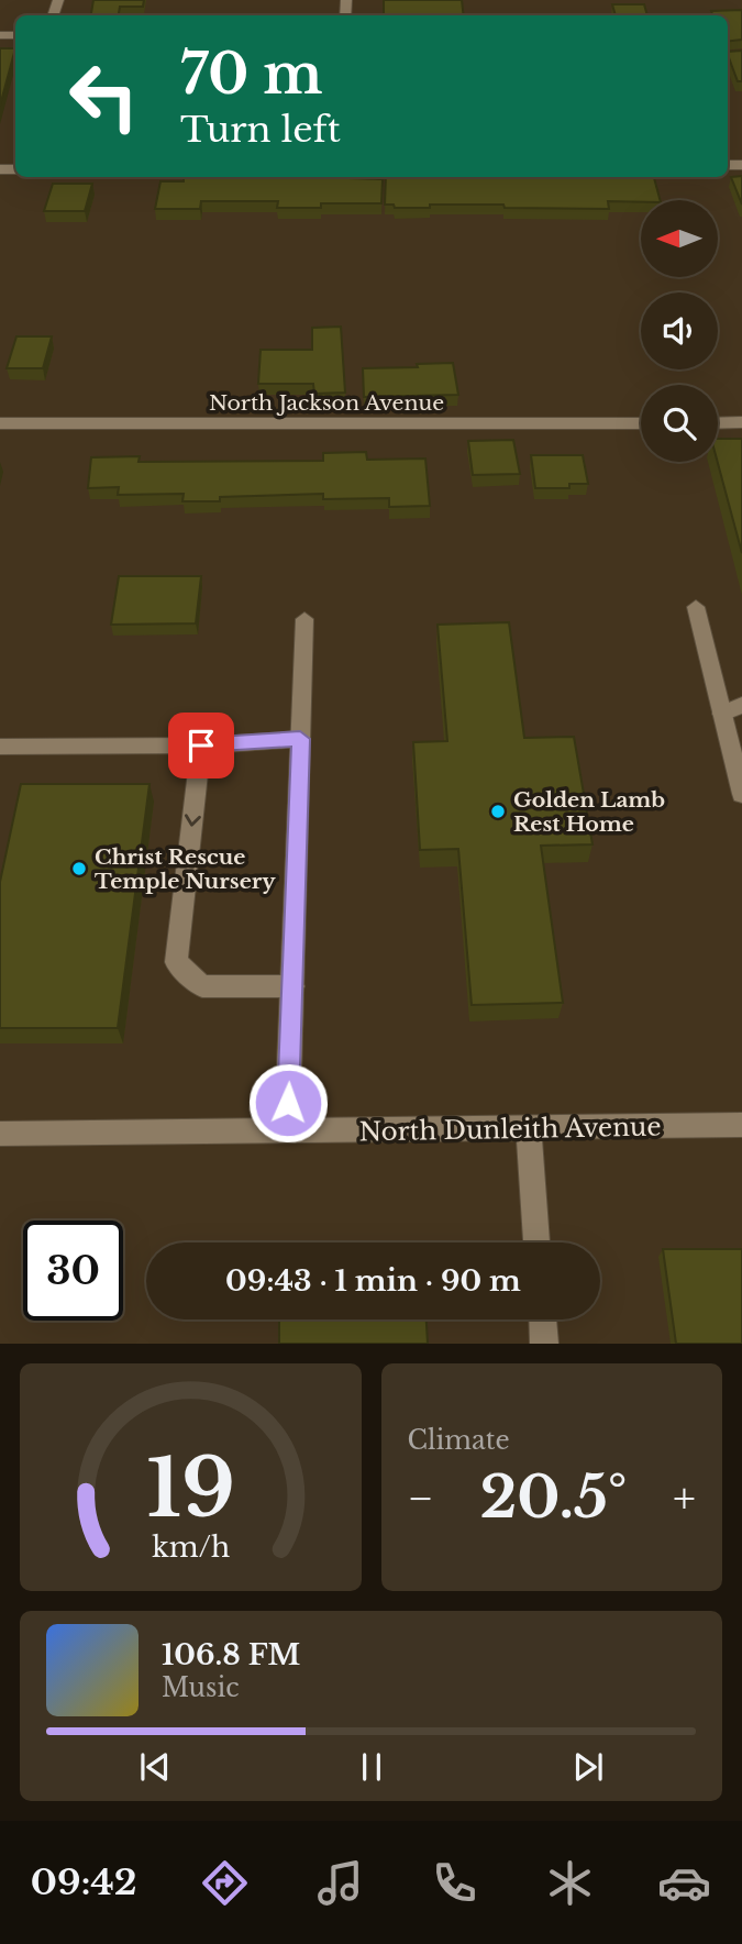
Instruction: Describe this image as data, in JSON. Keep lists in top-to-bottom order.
{
  "streets": {
    "street": ["North Jackson Avenue", "North Dunleith Avenue"]
  },
  "places": ["Golden Lamb Rest Home", "Christ Rescue Temple Nursery"],
  "north": "left",
  "page": {
    "turn": ["70 m", "Turn left"],
    "limit": "30",
    "trip": "09:43 · 1 min · 90 m",
    "tile": "Climate",
    "heat": ["−", "20.5°", "+"],
    "song": ["106.8 FM", "Music"],
    "tabs": "09:42",
    "gauge": ["19", "km/h"]
  }
}
